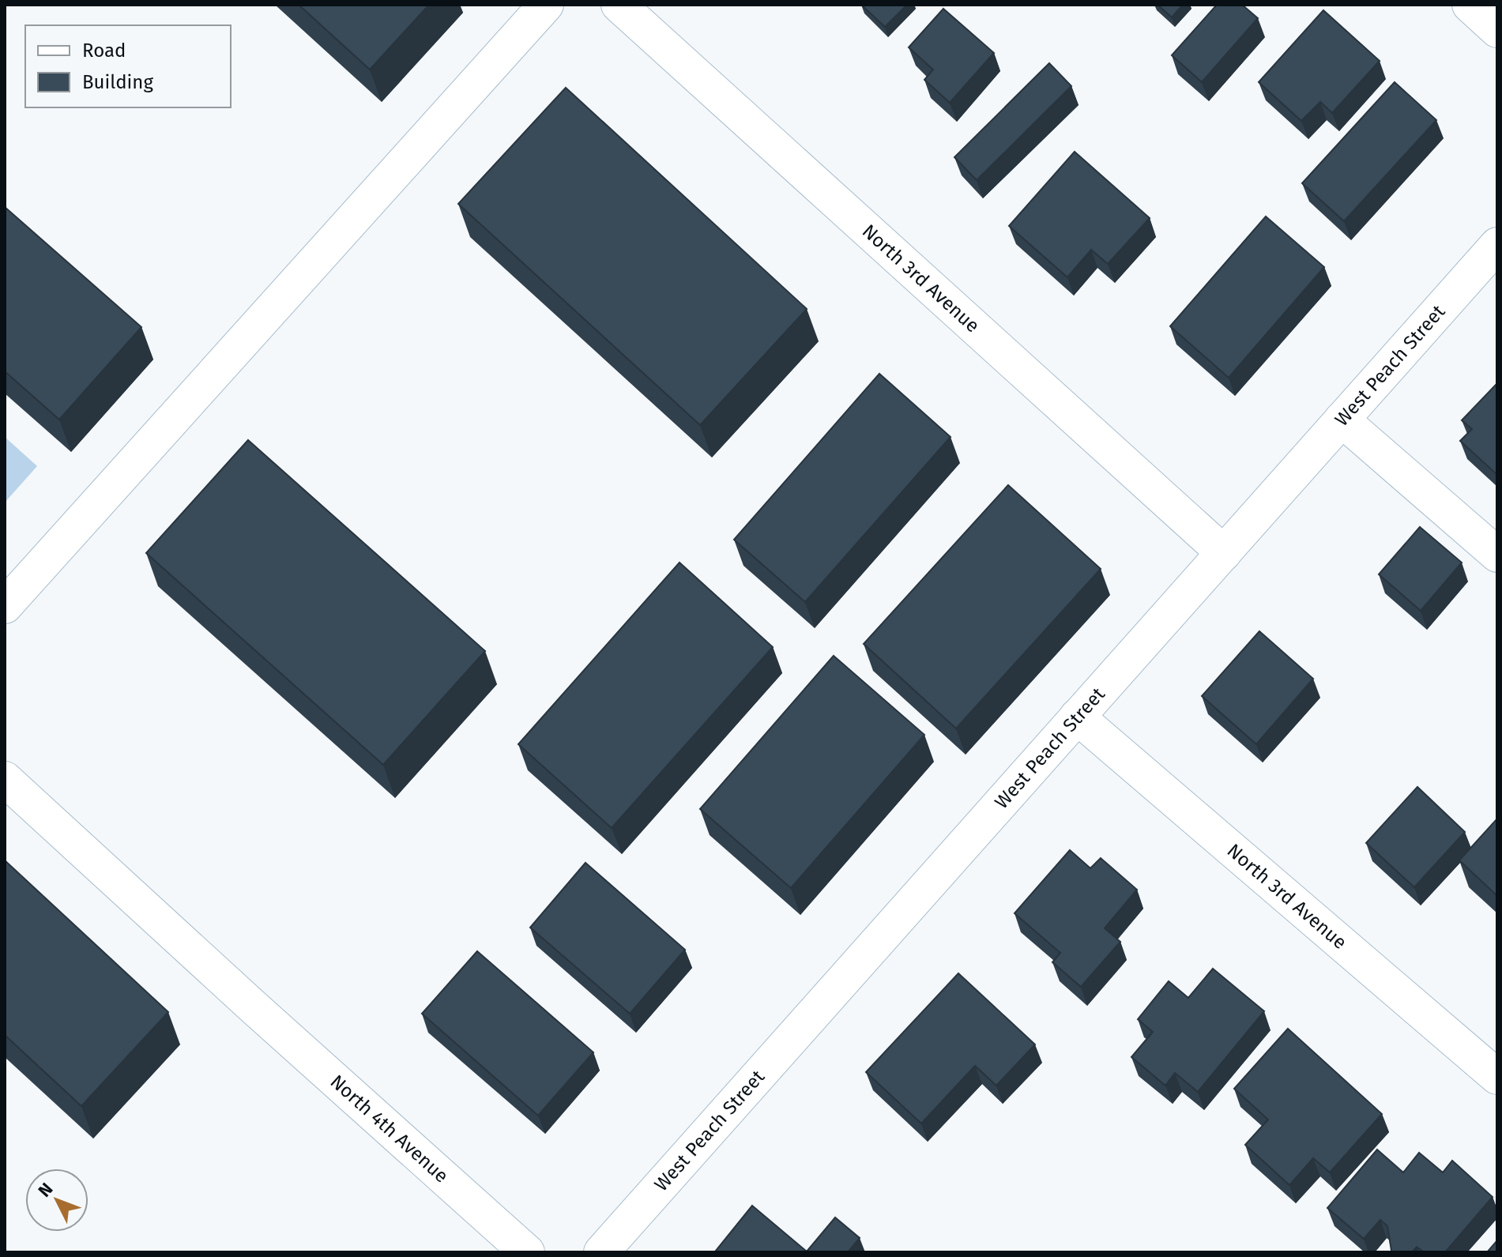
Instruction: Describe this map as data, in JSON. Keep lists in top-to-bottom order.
{
  "streets": {
    "street": ["North 3rd Avenue", "West Peach Street", "North 4th Avenue"]
  },
  "crossings": [
    ["North 3rd Avenue", "West Peach Street"]
  ],
  "legend": ["Road", "Building"],
  "north": "top left"
}
